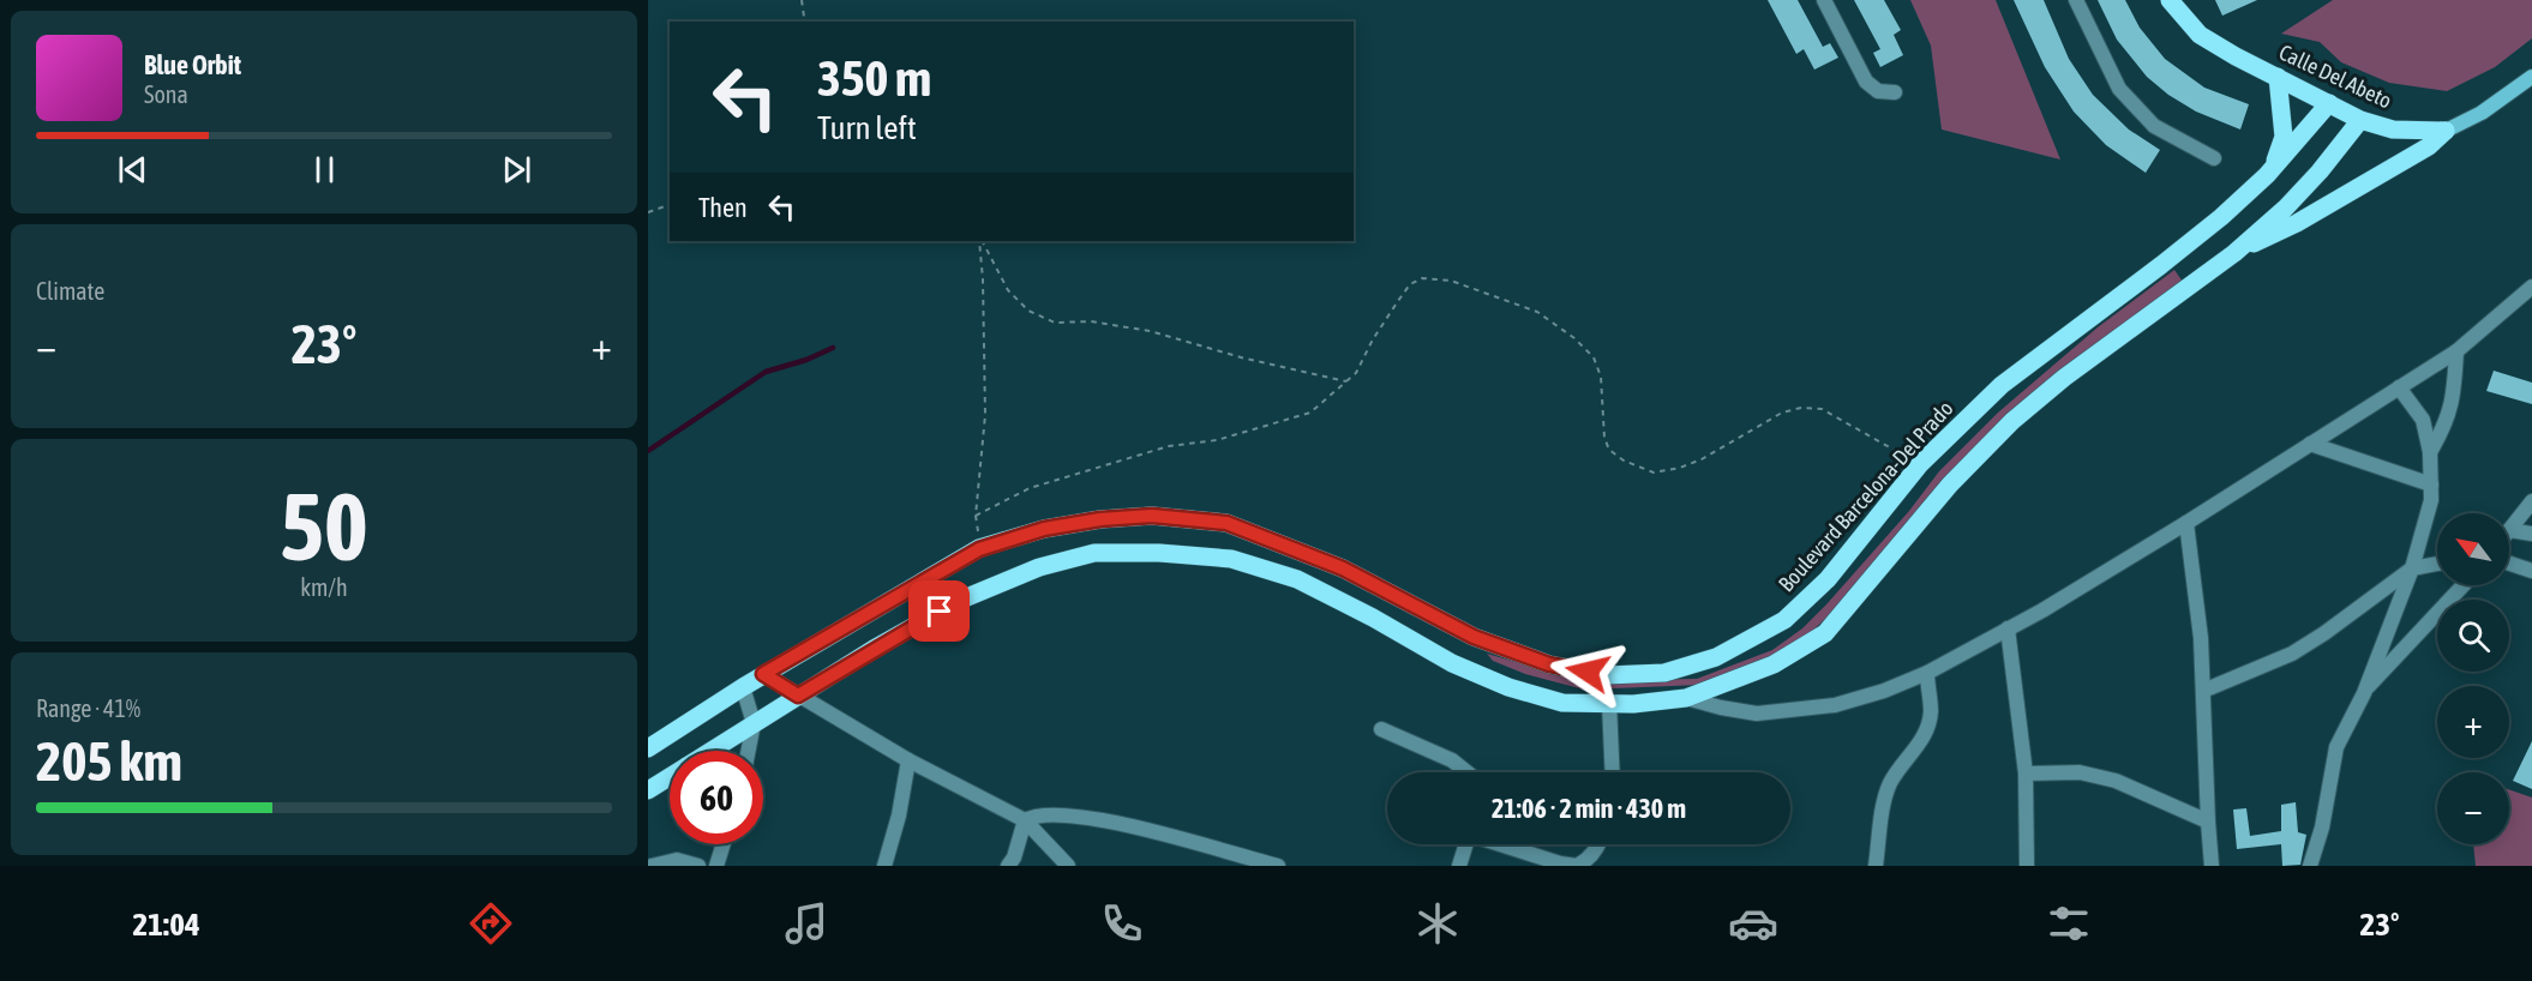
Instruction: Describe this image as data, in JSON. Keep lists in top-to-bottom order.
{
  "streets": {
    "main road": ["Calle Del Abeto", "Boulevard Barcelona-Del Prado"]
  },
  "crossings": [
    ["Calle Del Abeto", "Boulevard Barcelona-Del Prado"]
  ],
  "north": "top left",
  "page": {
    "turn": ["350 m", "Turn left"],
    "song": ["Blue Orbit", "Sona"],
    "then": "Then",
    "tile": [
      "Climate",
      ["50", "km/h"],
      ["Range · 41%", "205 km"]
    ],
    "heat": ["−", "23°", "+"],
    "map_buttons": ["+", "−"],
    "limit": "60",
    "trip": "21:06 · 2 min · 430 m",
    "tabs": ["21:04", "23°"]
  }
}
